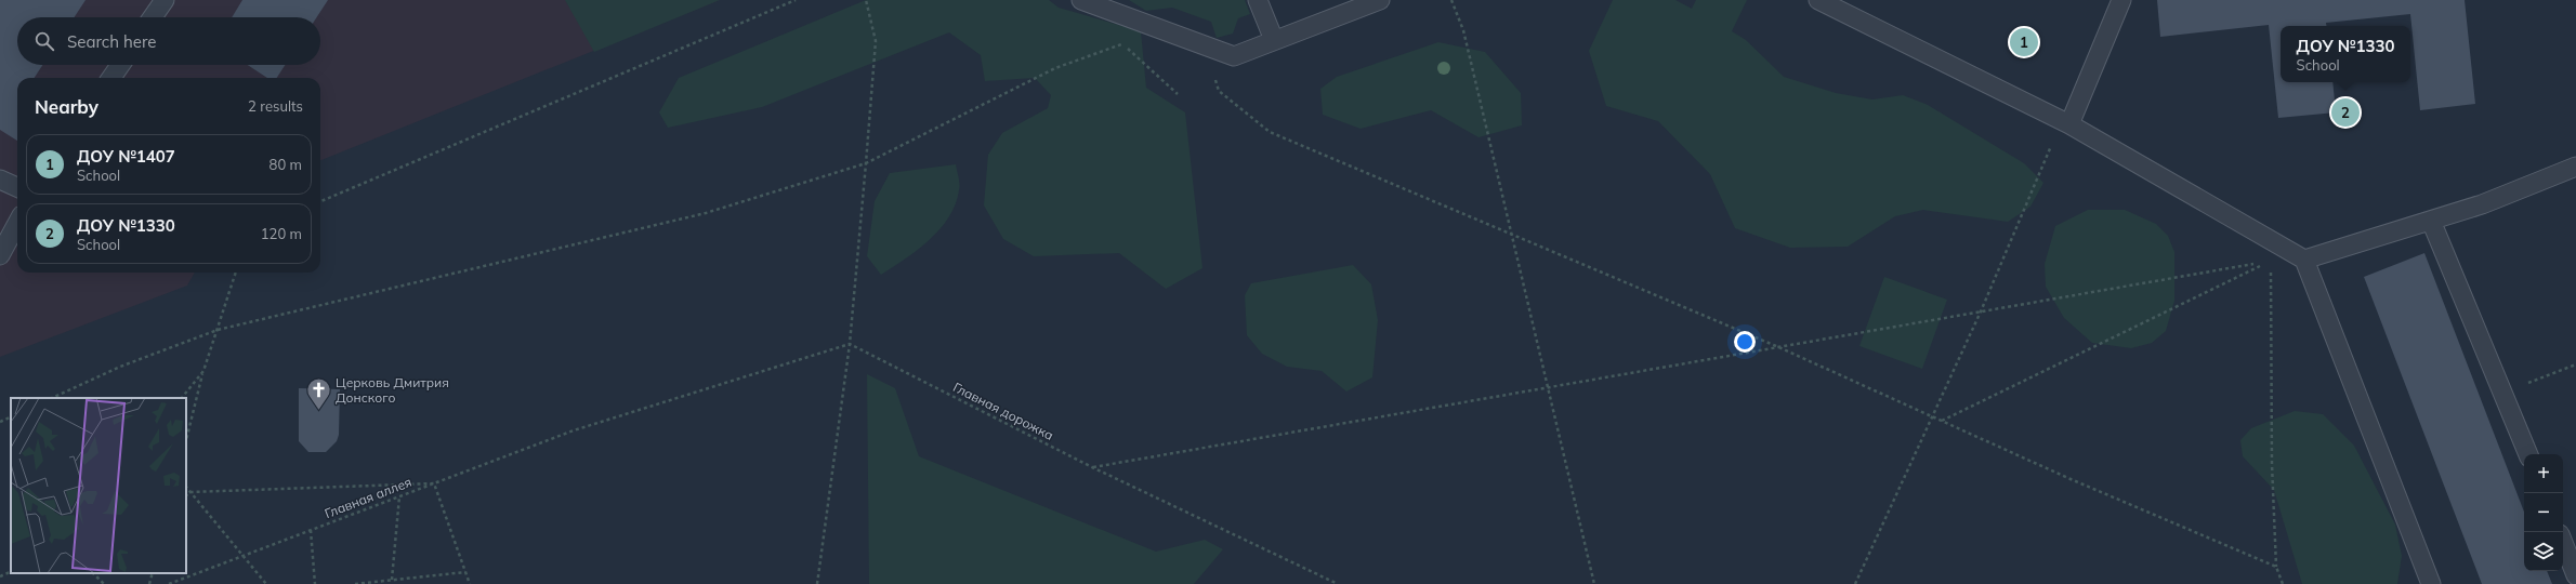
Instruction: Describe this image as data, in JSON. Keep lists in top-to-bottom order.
{
  "streets": {
    "path": ["Главная дорожка", "Главная аллея"]
  },
  "crossings": [
    ["Главная дорожка", "Главная аллея"]
  ],
  "places": {
    "church": ["Церковь Дмитрия Донского"]
  },
  "page": {
    "search": "Search here",
    "pins": ["1", "2"],
    "popup": ["ДОУ №1330", "School"],
    "heading": ["Nearby", "2 results"],
    "list": [
      {
        "mark": "1",
        "name": "ДОУ №1407",
        "note": "School",
        "value": "80 m"
      },
      {
        "mark": "2",
        "name": "ДОУ №1330",
        "note": "School",
        "value": "120 m"
      }
    ],
    "map_buttons": ["+", "−"]
  }
}
